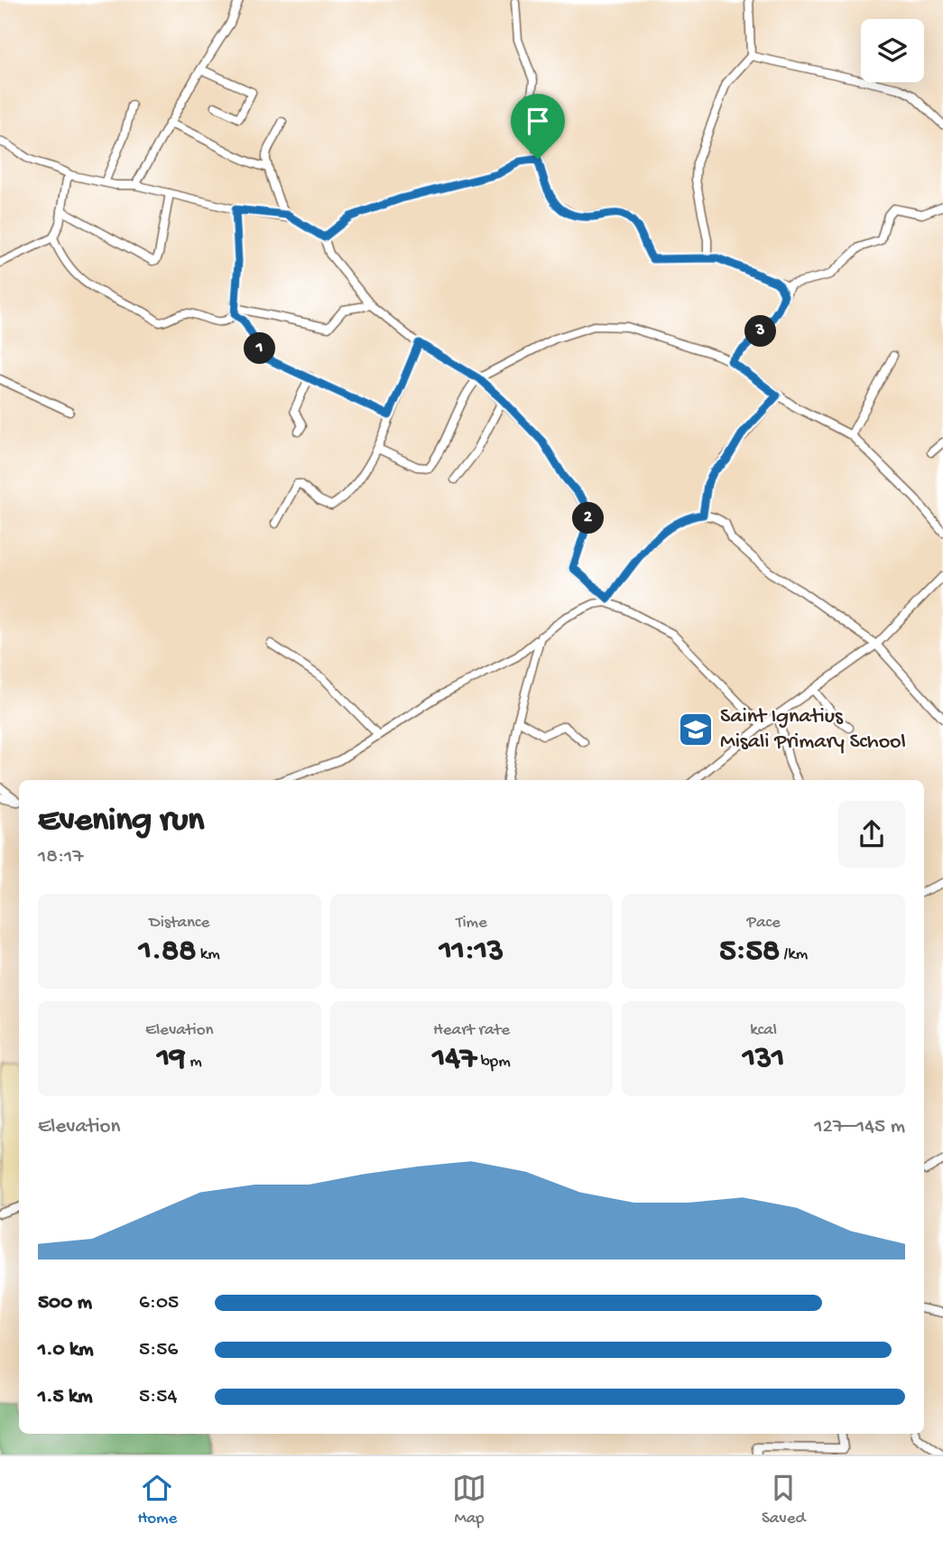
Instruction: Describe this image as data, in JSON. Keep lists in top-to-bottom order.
{
  "places": {
    "school or university": ["Saint Ignatius Misali Primary School"]
  },
  "page": {
    "pins": ["3", "1", "2"],
    "heading": ["Evening run", "18:17"],
    "stats": [
      ["Distance", "1.88 km"],
      ["Time", "11:13"],
      ["Pace", "5:58 /km"],
      ["Elevation", "19 m"],
      ["Heart rate", "147 bpm"],
      ["kcal", "131"]
    ],
    "chart": ["Elevation", "127–145 m"],
    "list": [
      {
        "name": "500 m",
        "note": "6:05"
      },
      {
        "name": "1.0 km",
        "note": "5:56"
      },
      {
        "name": "1.5 km",
        "note": "5:54"
      }
    ],
    "tabs": ["Home", "Map", "Saved"]
  }
}
